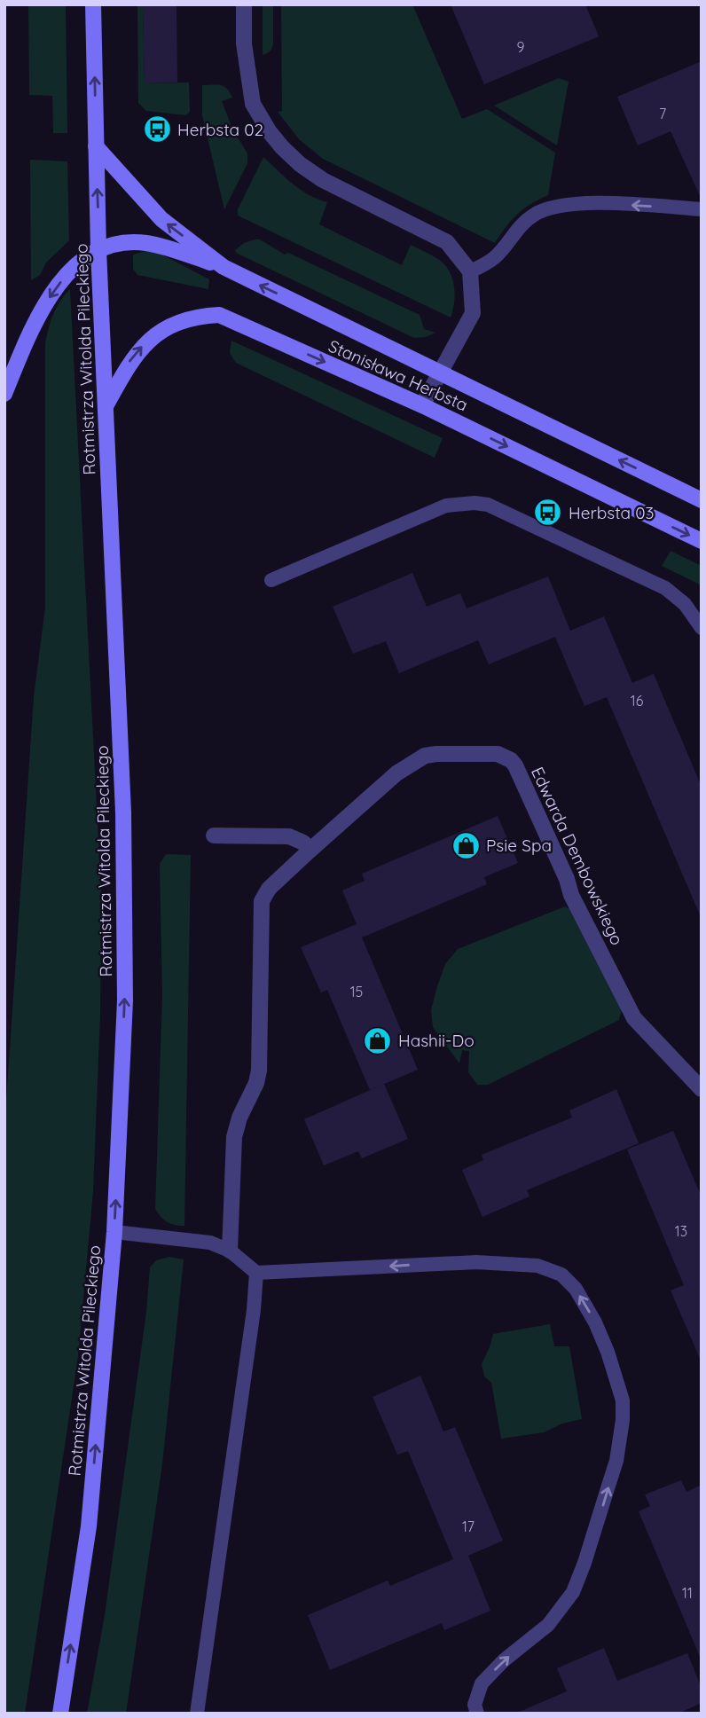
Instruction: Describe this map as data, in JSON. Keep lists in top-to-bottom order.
{
  "streets": {
    "street": ["Rotmistrza Witolda Pileckiego", "Stanisława Herbsta", "Edwarda Dembowskiego"]
  },
  "crossings": [
    ["Rotmistrza Witolda Pileckiego", "Stanisława Herbsta"]
  ],
  "one_way": ["Rotmistrza Witolda Pileckiego"],
  "places": {
    "bus stop": ["Herbsta 02", "Herbsta 03"],
    "shop": ["Psie Spa", "Hashii-Do"]
  },
  "house_numbers": [
    "9",
    "7",
    "16",
    "15",
    "13",
    "17",
    "11"
  ]
}
